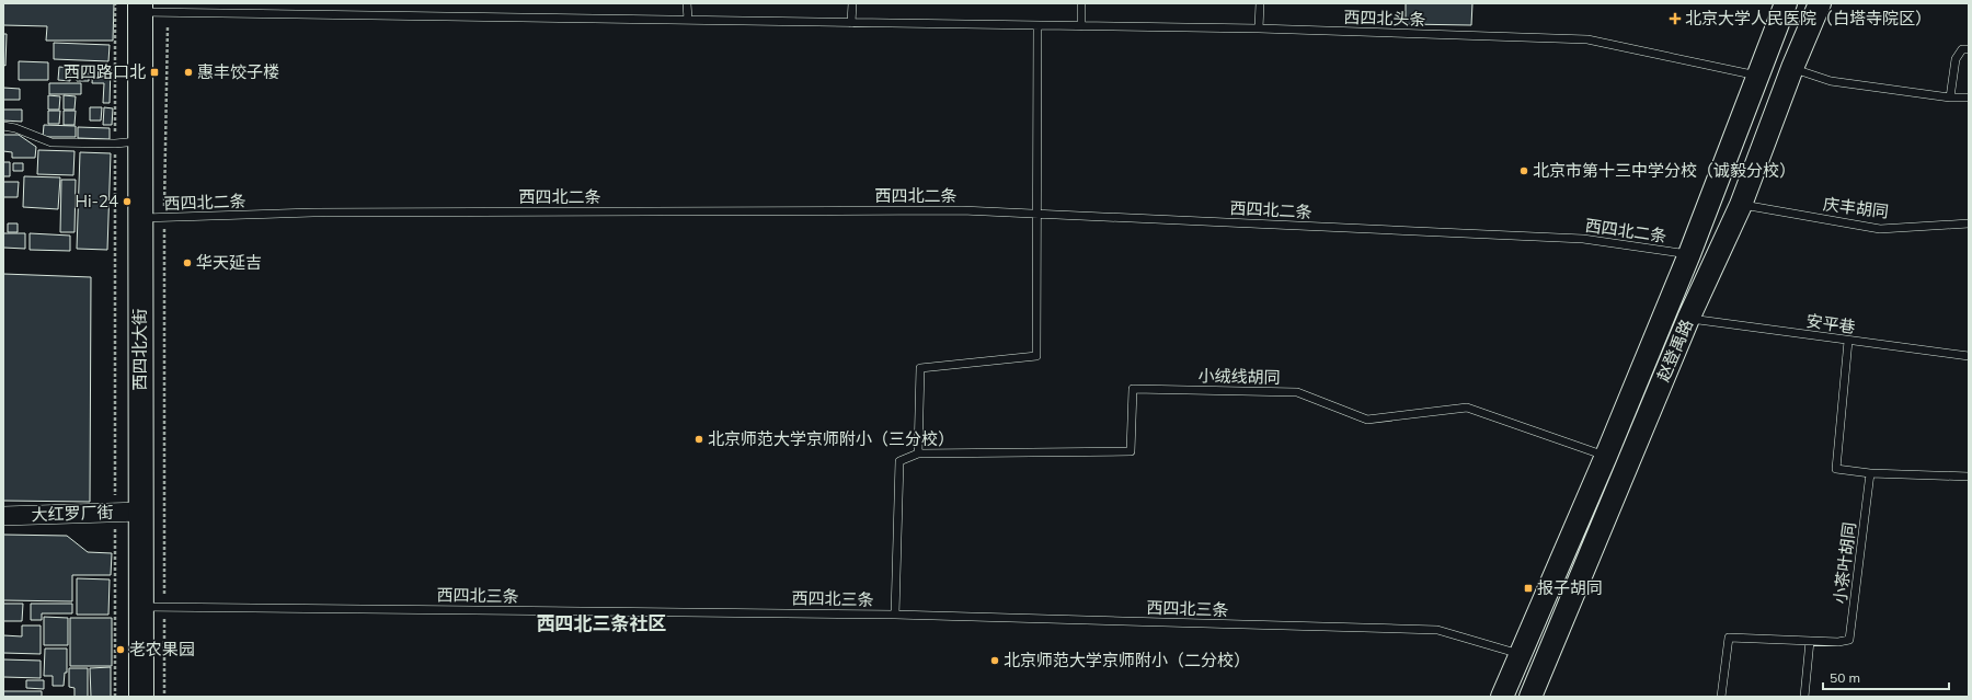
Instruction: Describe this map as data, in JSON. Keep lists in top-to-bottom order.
{
  "streets": {
    "main road": ["西四北大街", "赵登禹路"],
    "street": ["大红罗厂街"],
    "lane": [
      "西四北头条",
      "西四北二条",
      "庆丰胡同",
      "安平巷",
      "小绒线胡同",
      "小茶叶胡同",
      "西四北三条"
    ]
  },
  "crossings": [
    ["西四北头条", "西四北大街"],
    ["西四北头条", "赵登禹路"],
    ["西四北二条", "西四北大街"],
    ["西四北二条", "赵登禹路"],
    ["庆丰胡同", "赵登禹路"],
    ["安平巷", "赵登禹路"],
    ["西四北大街", "大红罗厂街"],
    ["西四北大街", "西四北三条"],
    ["赵登禹路", "小绒线胡同"],
    ["赵登禹路", "西四北三条"]
  ],
  "districts": ["西四北三条社区"],
  "places": {
    "health": ["北京大学人民医院（白塔寺院区）"],
    "transit": ["西四路口北", "报子胡同"],
    "other": [
      "惠丰饺子楼",
      "北京市第十三中学分校（诚毅分校）",
      "Hi-24",
      "华天延吉",
      "北京师范大学京师附小（三分校）",
      "老农果园",
      "北京师范大学京师附小（二分校）"
    ]
  },
  "scale_bar": "50 m"
}
